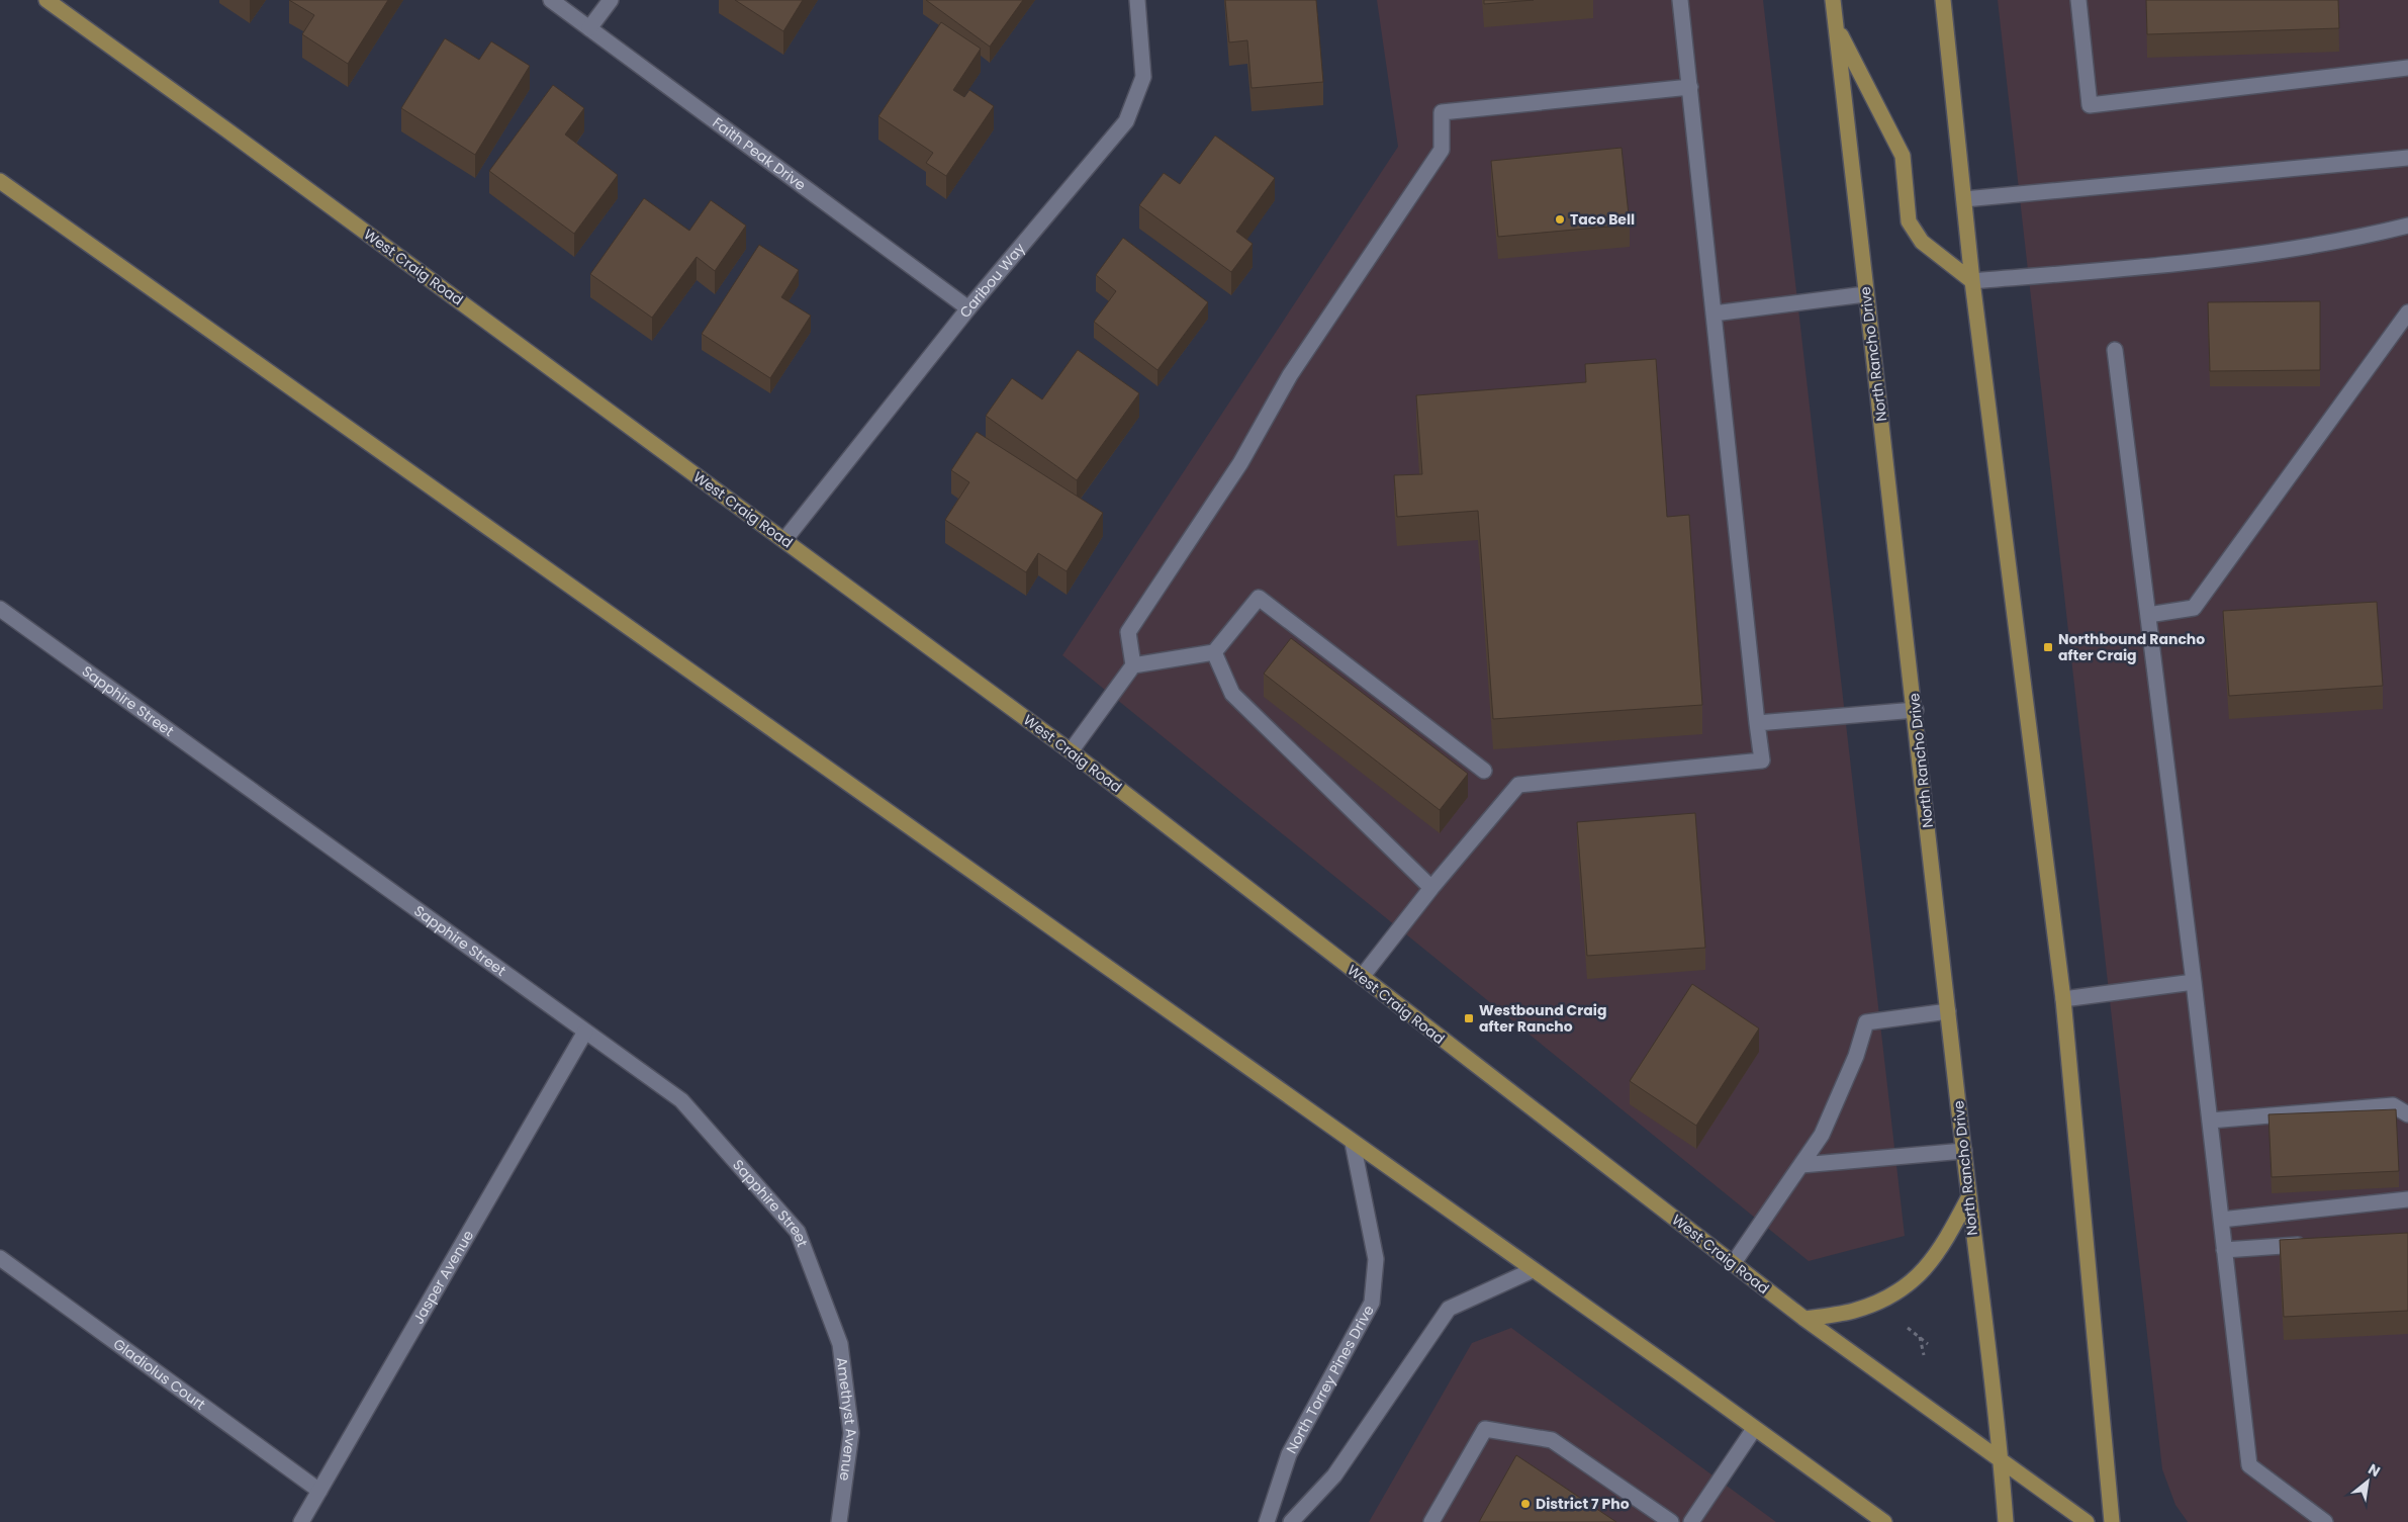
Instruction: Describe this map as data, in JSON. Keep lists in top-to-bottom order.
{
  "streets": {
    "main road": ["West Craig Road", "North Rancho Drive"],
    "street": [
      "Faith Peak Drive",
      "Caribou Way",
      "Sapphire Street",
      "Jasper Avenue",
      "Gladiolus Court",
      "North Torrey Pines Drive",
      "Amethyst Avenue"
    ]
  },
  "crossings": [
    ["Faith Peak Drive", "Caribou Way"],
    ["West Craig Road", "Caribou Way"],
    ["West Craig Road", "North Rancho Drive"],
    ["Sapphire Street", "Jasper Avenue"],
    ["Sapphire Street", "Amethyst Avenue"],
    ["Jasper Avenue", "Gladiolus Court"]
  ],
  "places": {
    "other": ["Taco Bell", "District 7 Pho"],
    "transit": ["Northbound Rancho after Craig", "Westbound Craig after Rancho"]
  },
  "north": "top right"
}
